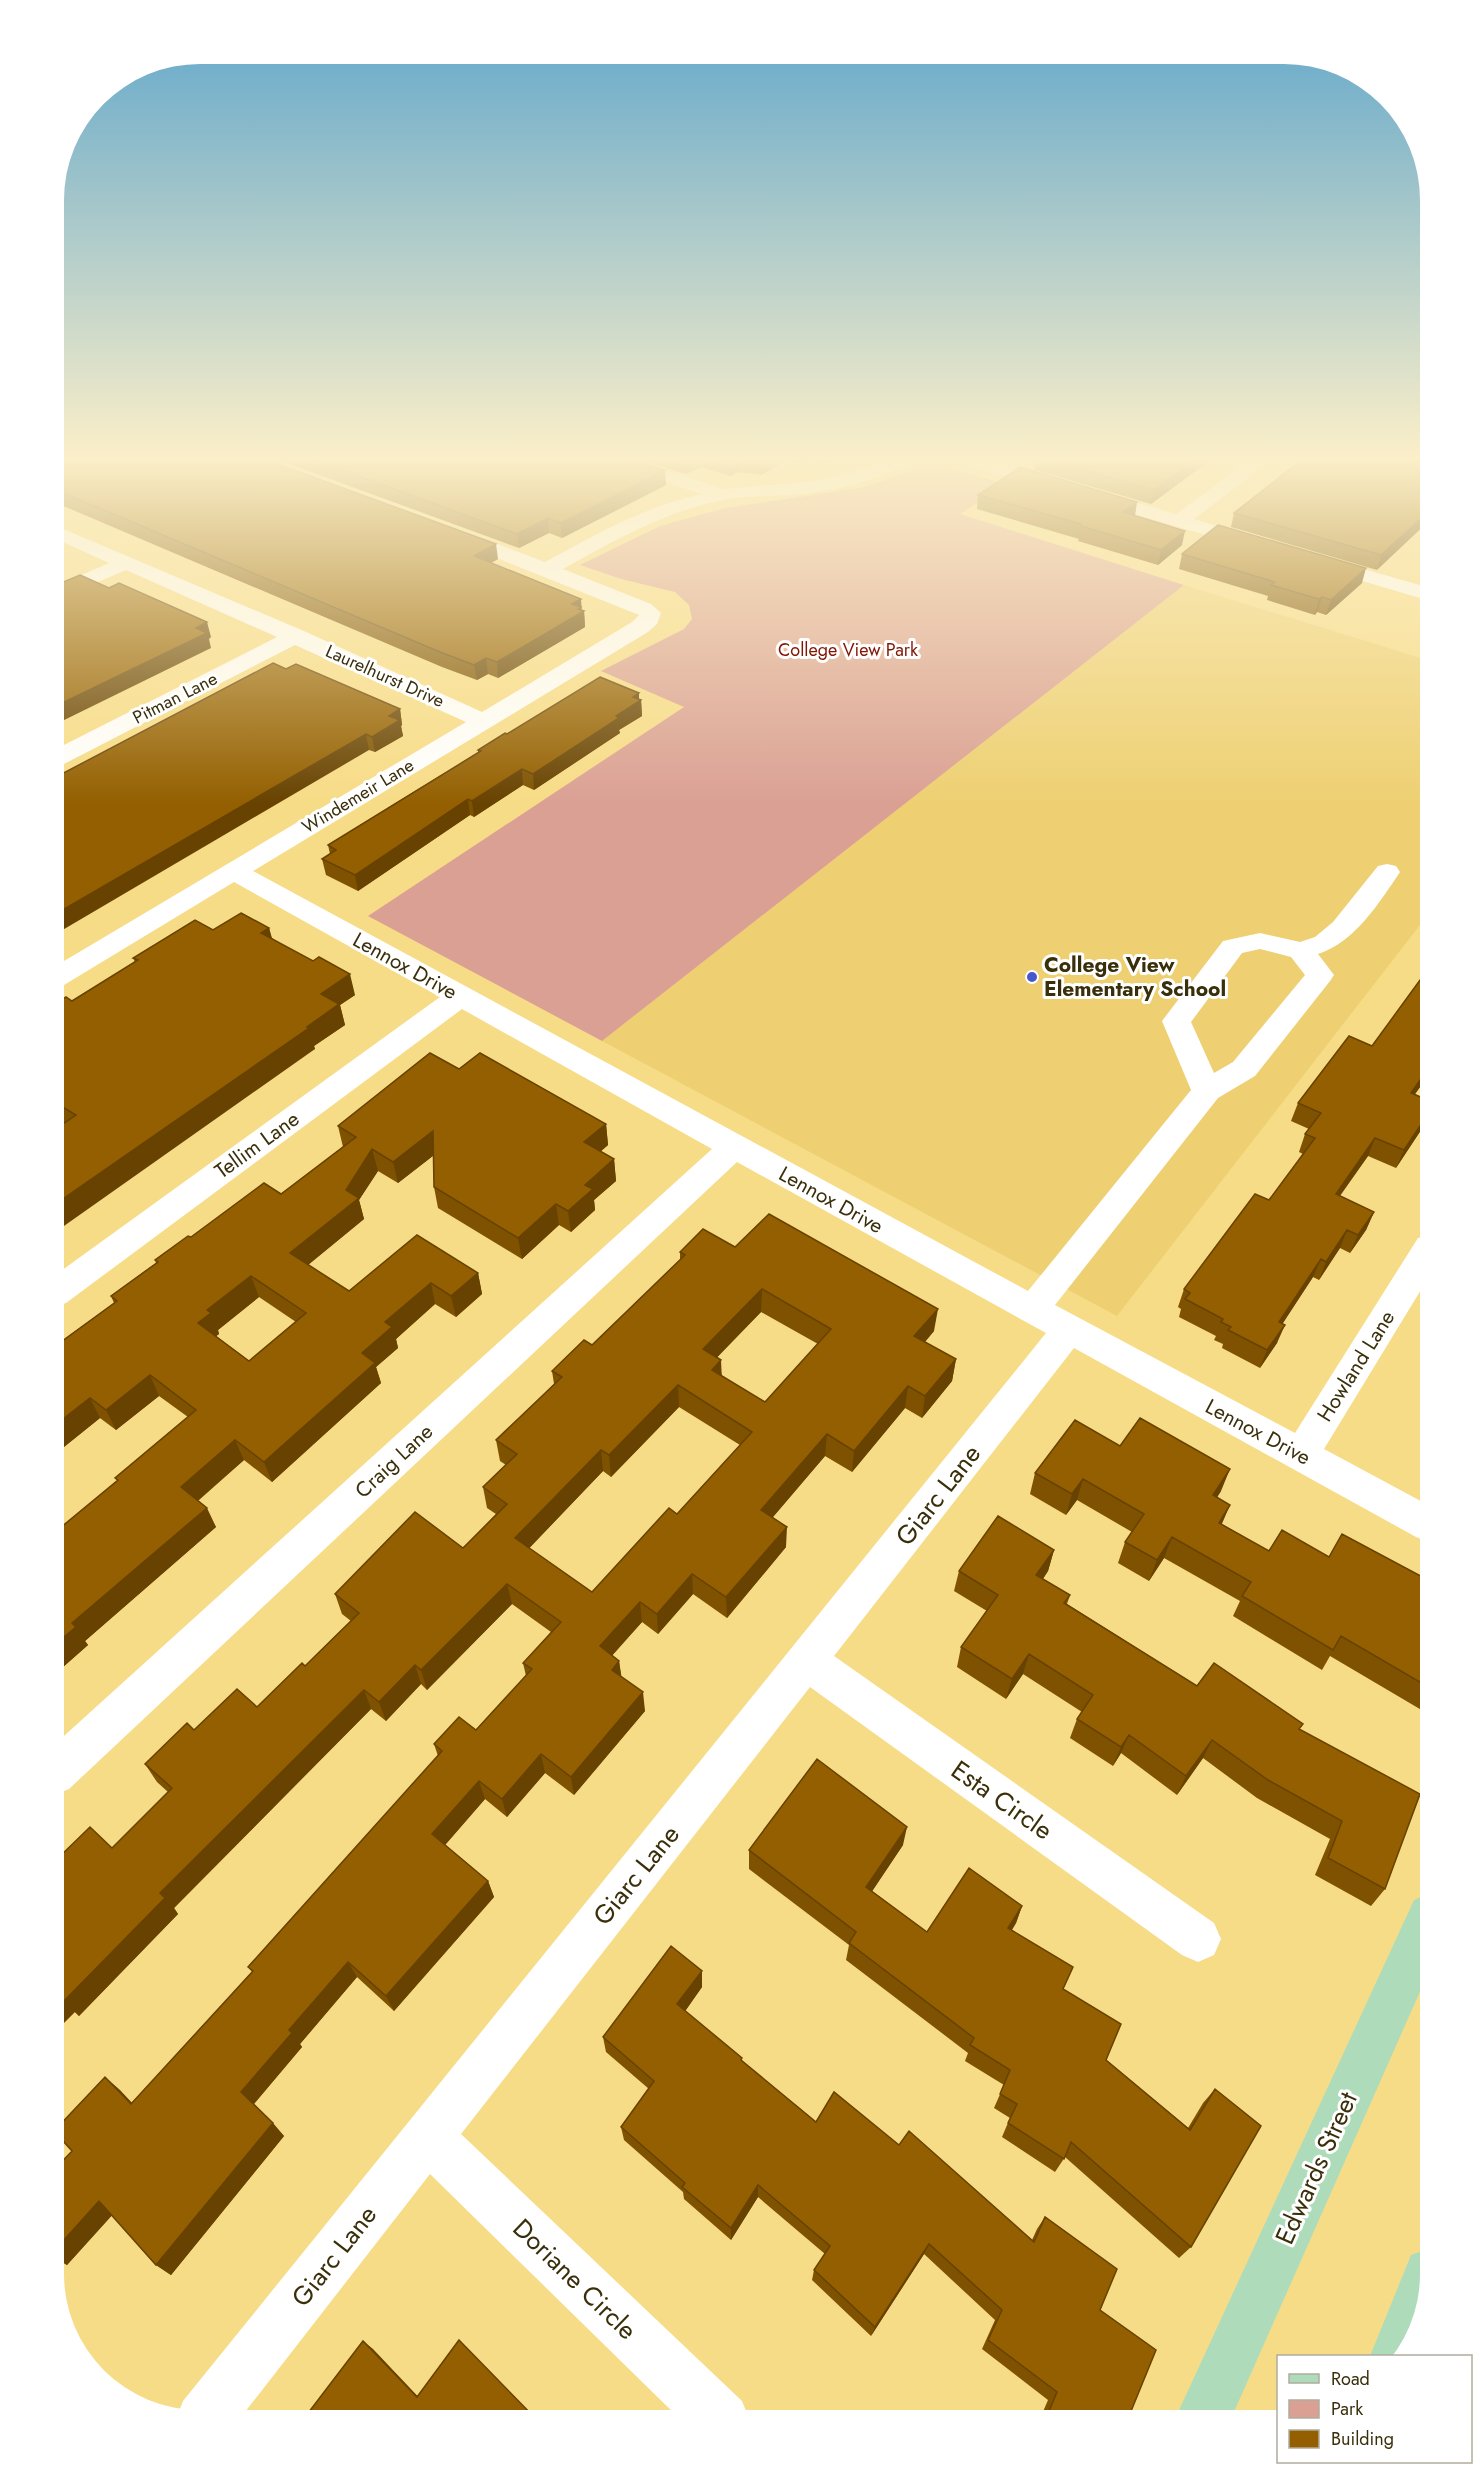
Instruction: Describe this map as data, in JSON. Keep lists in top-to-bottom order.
{
  "streets": {
    "main road": ["Edwards Street"],
    "street": [
      "Laurelhurst Drive",
      "Pitman Lane",
      "Windemeir Lane",
      "Lennox Drive",
      "Tellim Lane",
      "Howland Lane",
      "Craig Lane",
      "Giarc Lane",
      "Esta Circle",
      "Doriane Circle"
    ]
  },
  "crossings": [
    ["Laurelhurst Drive", "Pitman Lane"],
    ["Laurelhurst Drive", "Windemeir Lane"],
    ["Windemeir Lane", "Lennox Drive"],
    ["Lennox Drive", "Tellim Lane"],
    ["Lennox Drive", "Howland Lane"],
    ["Lennox Drive", "Craig Lane"],
    ["Lennox Drive", "Giarc Lane"],
    ["Giarc Lane", "Esta Circle"],
    ["Giarc Lane", "Doriane Circle"]
  ],
  "parks": ["College View Park"],
  "places": ["College View Elementary School"],
  "legend": ["Road", "Park", "Building"]
}
